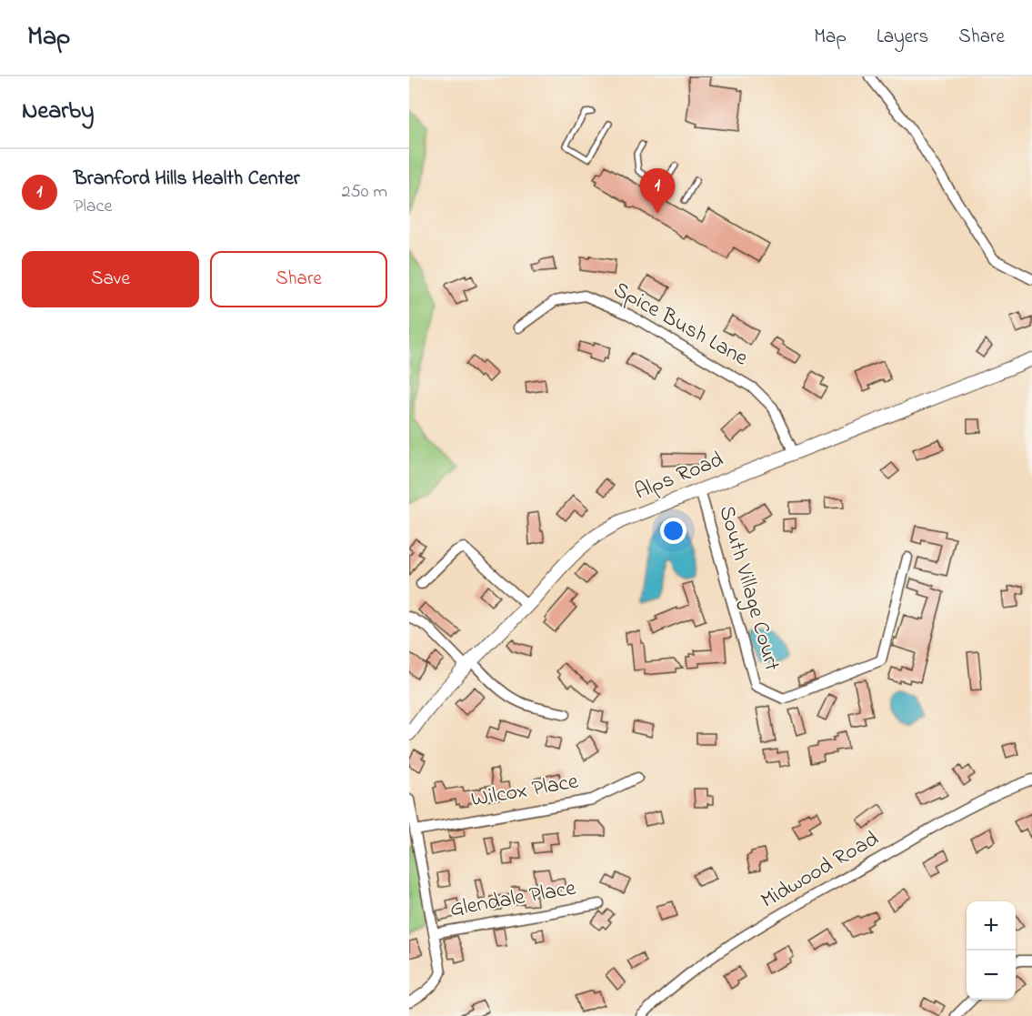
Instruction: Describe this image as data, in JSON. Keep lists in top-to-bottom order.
{
  "streets": {
    "street": [
      "Spice Bush Lane",
      "Alps Road",
      "South Village Court",
      "Wilcox Place",
      "Midwood Road",
      "Glendale Place"
    ]
  },
  "crossings": [
    ["Spice Bush Lane", "Alps Road"],
    ["Alps Road", "South Village Court"]
  ],
  "page": {
    "header": "Map",
    "nav": ["Map", "Layers", "Share"],
    "heading": "Nearby",
    "list": [
      {
        "mark": "1",
        "name": "Branford Hills Health Center",
        "note": "Place",
        "value": "250 m"
      }
    ],
    "pins": "1",
    "buttons": ["Save", "Share"],
    "map_buttons": ["+", "−"]
  }
}
